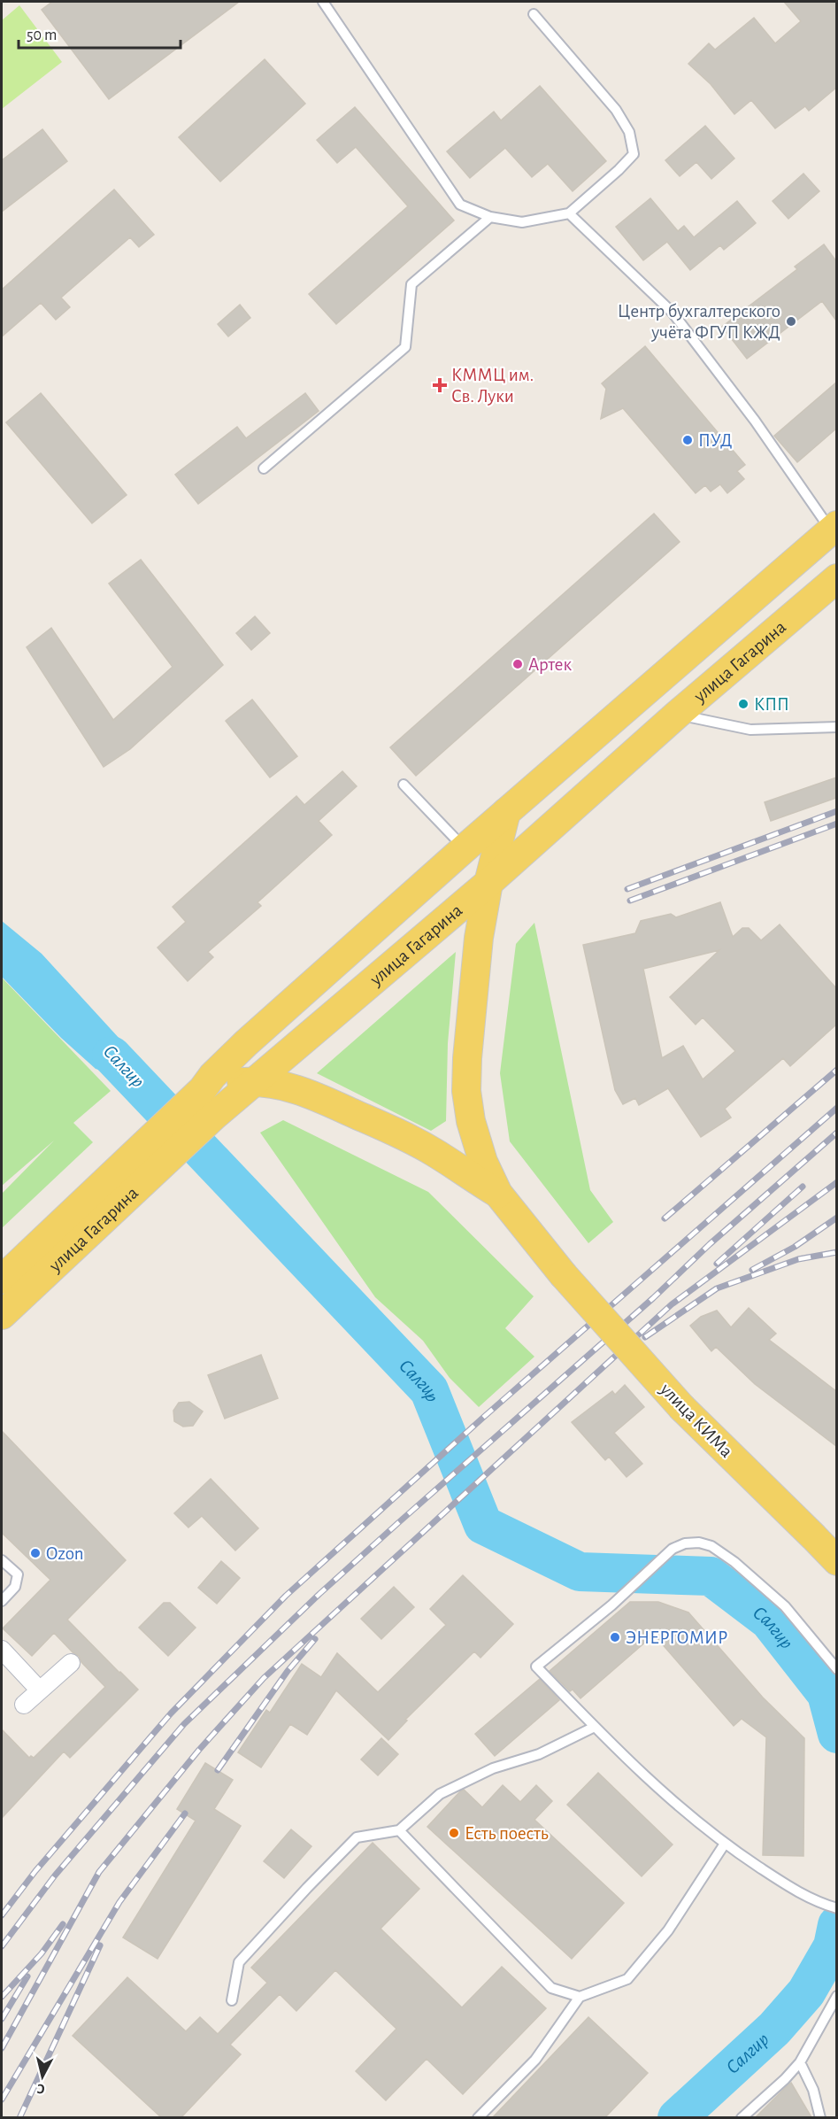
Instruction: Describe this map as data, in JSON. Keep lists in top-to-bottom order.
{
  "streets": {
    "main road": ["улица Гагарина", "улица КИМа"]
  },
  "water": ["Салгир"],
  "places": {
    "other": [
      "Центр бухгалтерского учёта ФГУП КЖД",
      "ПУД",
      "Артек",
      "КПП",
      "Ozon",
      "ЭНЕРГОМИР",
      "Есть поесть"
    ],
    "health": ["КММЦ им. Св. Луки"]
  },
  "scale_bar": "50 m",
  "north": "bottom"
}
